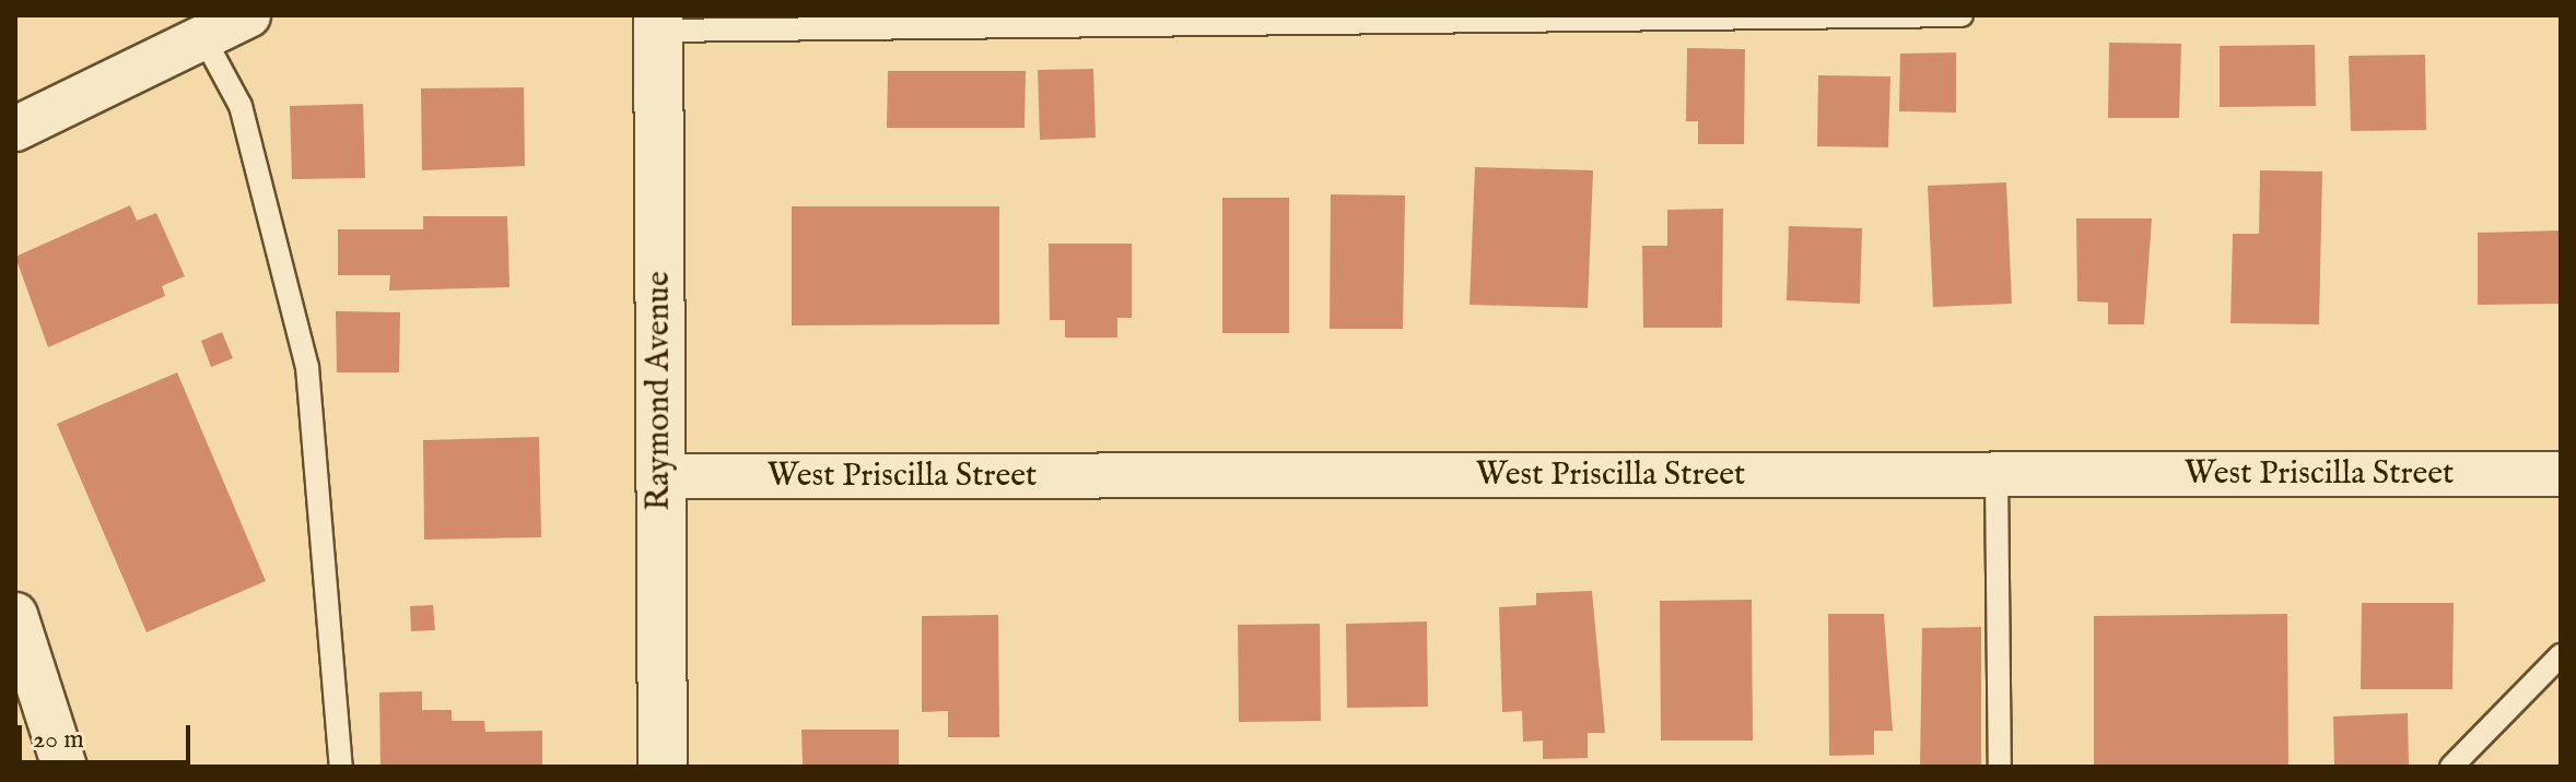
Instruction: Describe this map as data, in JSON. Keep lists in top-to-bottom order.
{
  "streets": {
    "street": ["Raymond Avenue", "West Priscilla Street"]
  },
  "crossings": [
    ["Raymond Avenue", "West Priscilla Street"]
  ],
  "scale_bar": "20 m"
}
